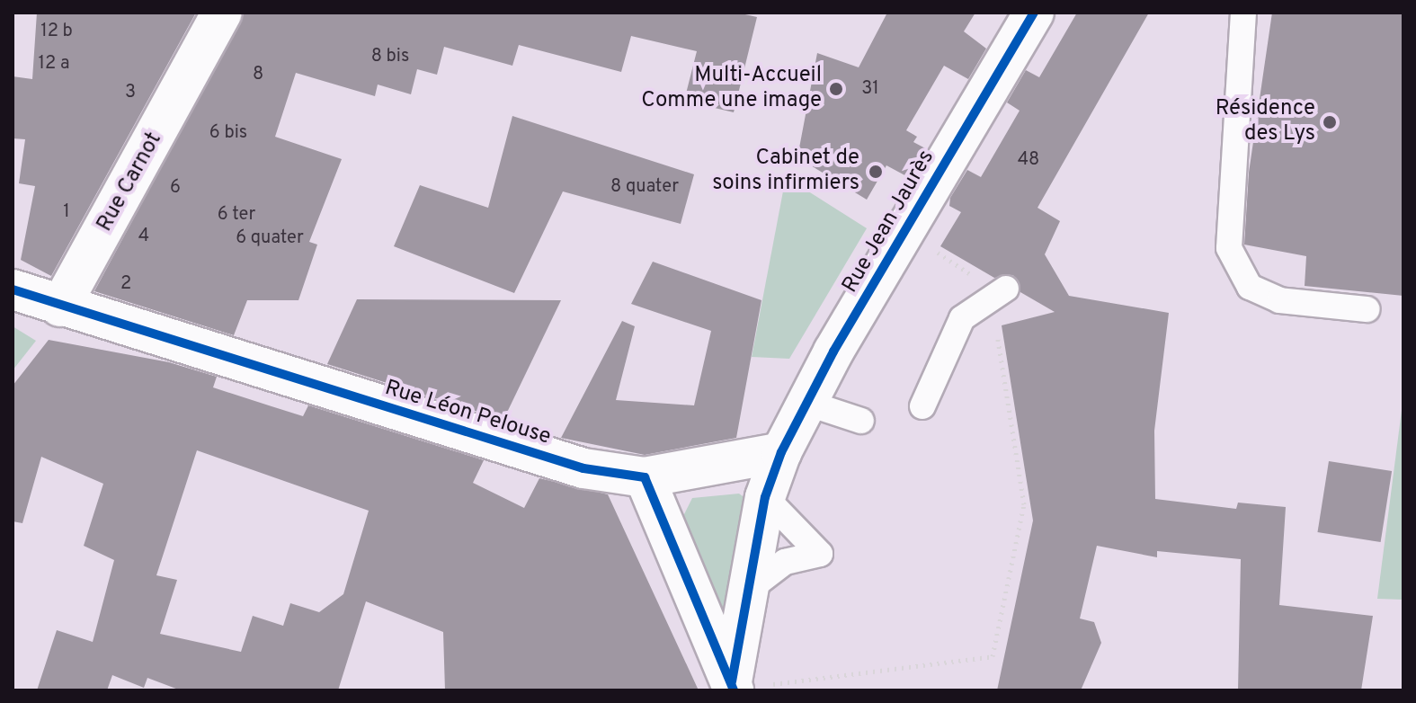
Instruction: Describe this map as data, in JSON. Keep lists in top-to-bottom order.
{
  "streets": {
    "street": ["Rue Carnot", "Rue Jean Jaurès", "Rue Léon Pelouse"]
  },
  "crossings": [
    ["Rue Carnot", "Rue Léon Pelouse"]
  ],
  "places": ["Multi-Accueil Comme une image", "Résidence des Lys", "Cabinet de soins infirmiers"],
  "house_numbers": [
    "12 b",
    "8 bis",
    "12 a",
    "8",
    "31",
    "3",
    "6 bis",
    "48",
    "8 quater",
    "6",
    "1",
    "6 ter",
    "4",
    "6 quater",
    "2"
  ]
}
